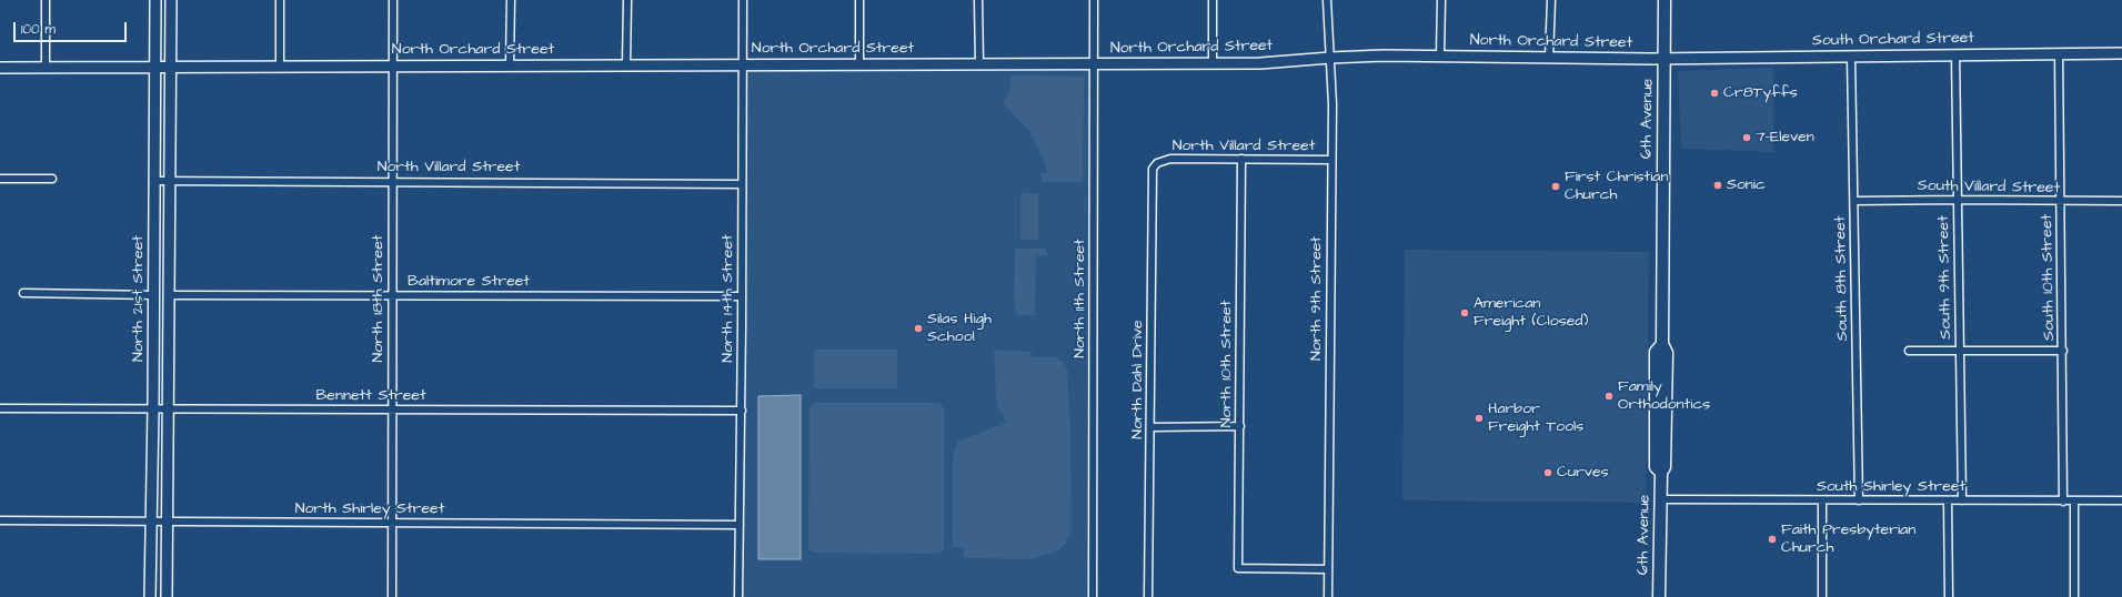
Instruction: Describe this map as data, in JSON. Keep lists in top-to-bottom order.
{
  "streets": {
    "main road": ["6th Avenue"],
    "street": [
      "South Orchard Street",
      "North Orchard Street",
      "North Villard Street",
      "South Villard Street",
      "South 9th Street",
      "South 10th Street",
      "South 8th Street",
      "Baltimore Street",
      "North 21st Street",
      "North 18th Street",
      "North 14th Street",
      "North 11th Street",
      "North 9th Street",
      "North 10th Street",
      "North Dahl Drive",
      "Bennett Street",
      "South Shirley Street",
      "North Shirley Street"
    ]
  },
  "crossings": [
    ["South Orchard Street", "North Orchard Street"],
    ["South Orchard Street", "6th Avenue"],
    ["South Orchard Street", "South 9th Street"],
    ["South Orchard Street", "South 10th Street"],
    ["South Orchard Street", "South 8th Street"],
    ["North Orchard Street", "6th Avenue"],
    ["North Orchard Street", "North 21st Street"],
    ["North Orchard Street", "North 18th Street"],
    ["North Orchard Street", "North 14th Street"],
    ["North Orchard Street", "North 11th Street"],
    ["North Orchard Street", "North 9th Street"],
    ["6th Avenue", "South Shirley Street"],
    ["North Villard Street", "North 21st Street"],
    ["North Villard Street", "North 18th Street"],
    ["North Villard Street", "North 14th Street"],
    ["North Villard Street", "North 9th Street"],
    ["North Villard Street", "North 10th Street"],
    ["North Villard Street", "North Dahl Drive"],
    ["South Villard Street", "South 9th Street"],
    ["South Villard Street", "South 10th Street"],
    ["South Villard Street", "South 8th Street"],
    ["South 9th Street", "South Shirley Street"],
    ["South 10th Street", "South Shirley Street"],
    ["South 8th Street", "South Shirley Street"],
    ["Baltimore Street", "North 21st Street"],
    ["Baltimore Street", "North 18th Street"],
    ["Baltimore Street", "North 14th Street"],
    ["North 21st Street", "Bennett Street"],
    ["North 21st Street", "North Shirley Street"],
    ["North 18th Street", "Bennett Street"],
    ["North 18th Street", "North Shirley Street"],
    ["North 14th Street", "Bennett Street"],
    ["North 14th Street", "North Shirley Street"],
    ["North 9th Street", "North 10th Street"]
  ],
  "places": [
    "Cr8Tyffs",
    "7-Eleven",
    "Sonic",
    "First Christian Church",
    "American Freight (Closed)",
    "Silas High School",
    "Family Orthodontics",
    "Harbor Freight Tools",
    "Curves",
    "Faith Presbyterian Church"
  ],
  "scale_bar": "100 m"
}
